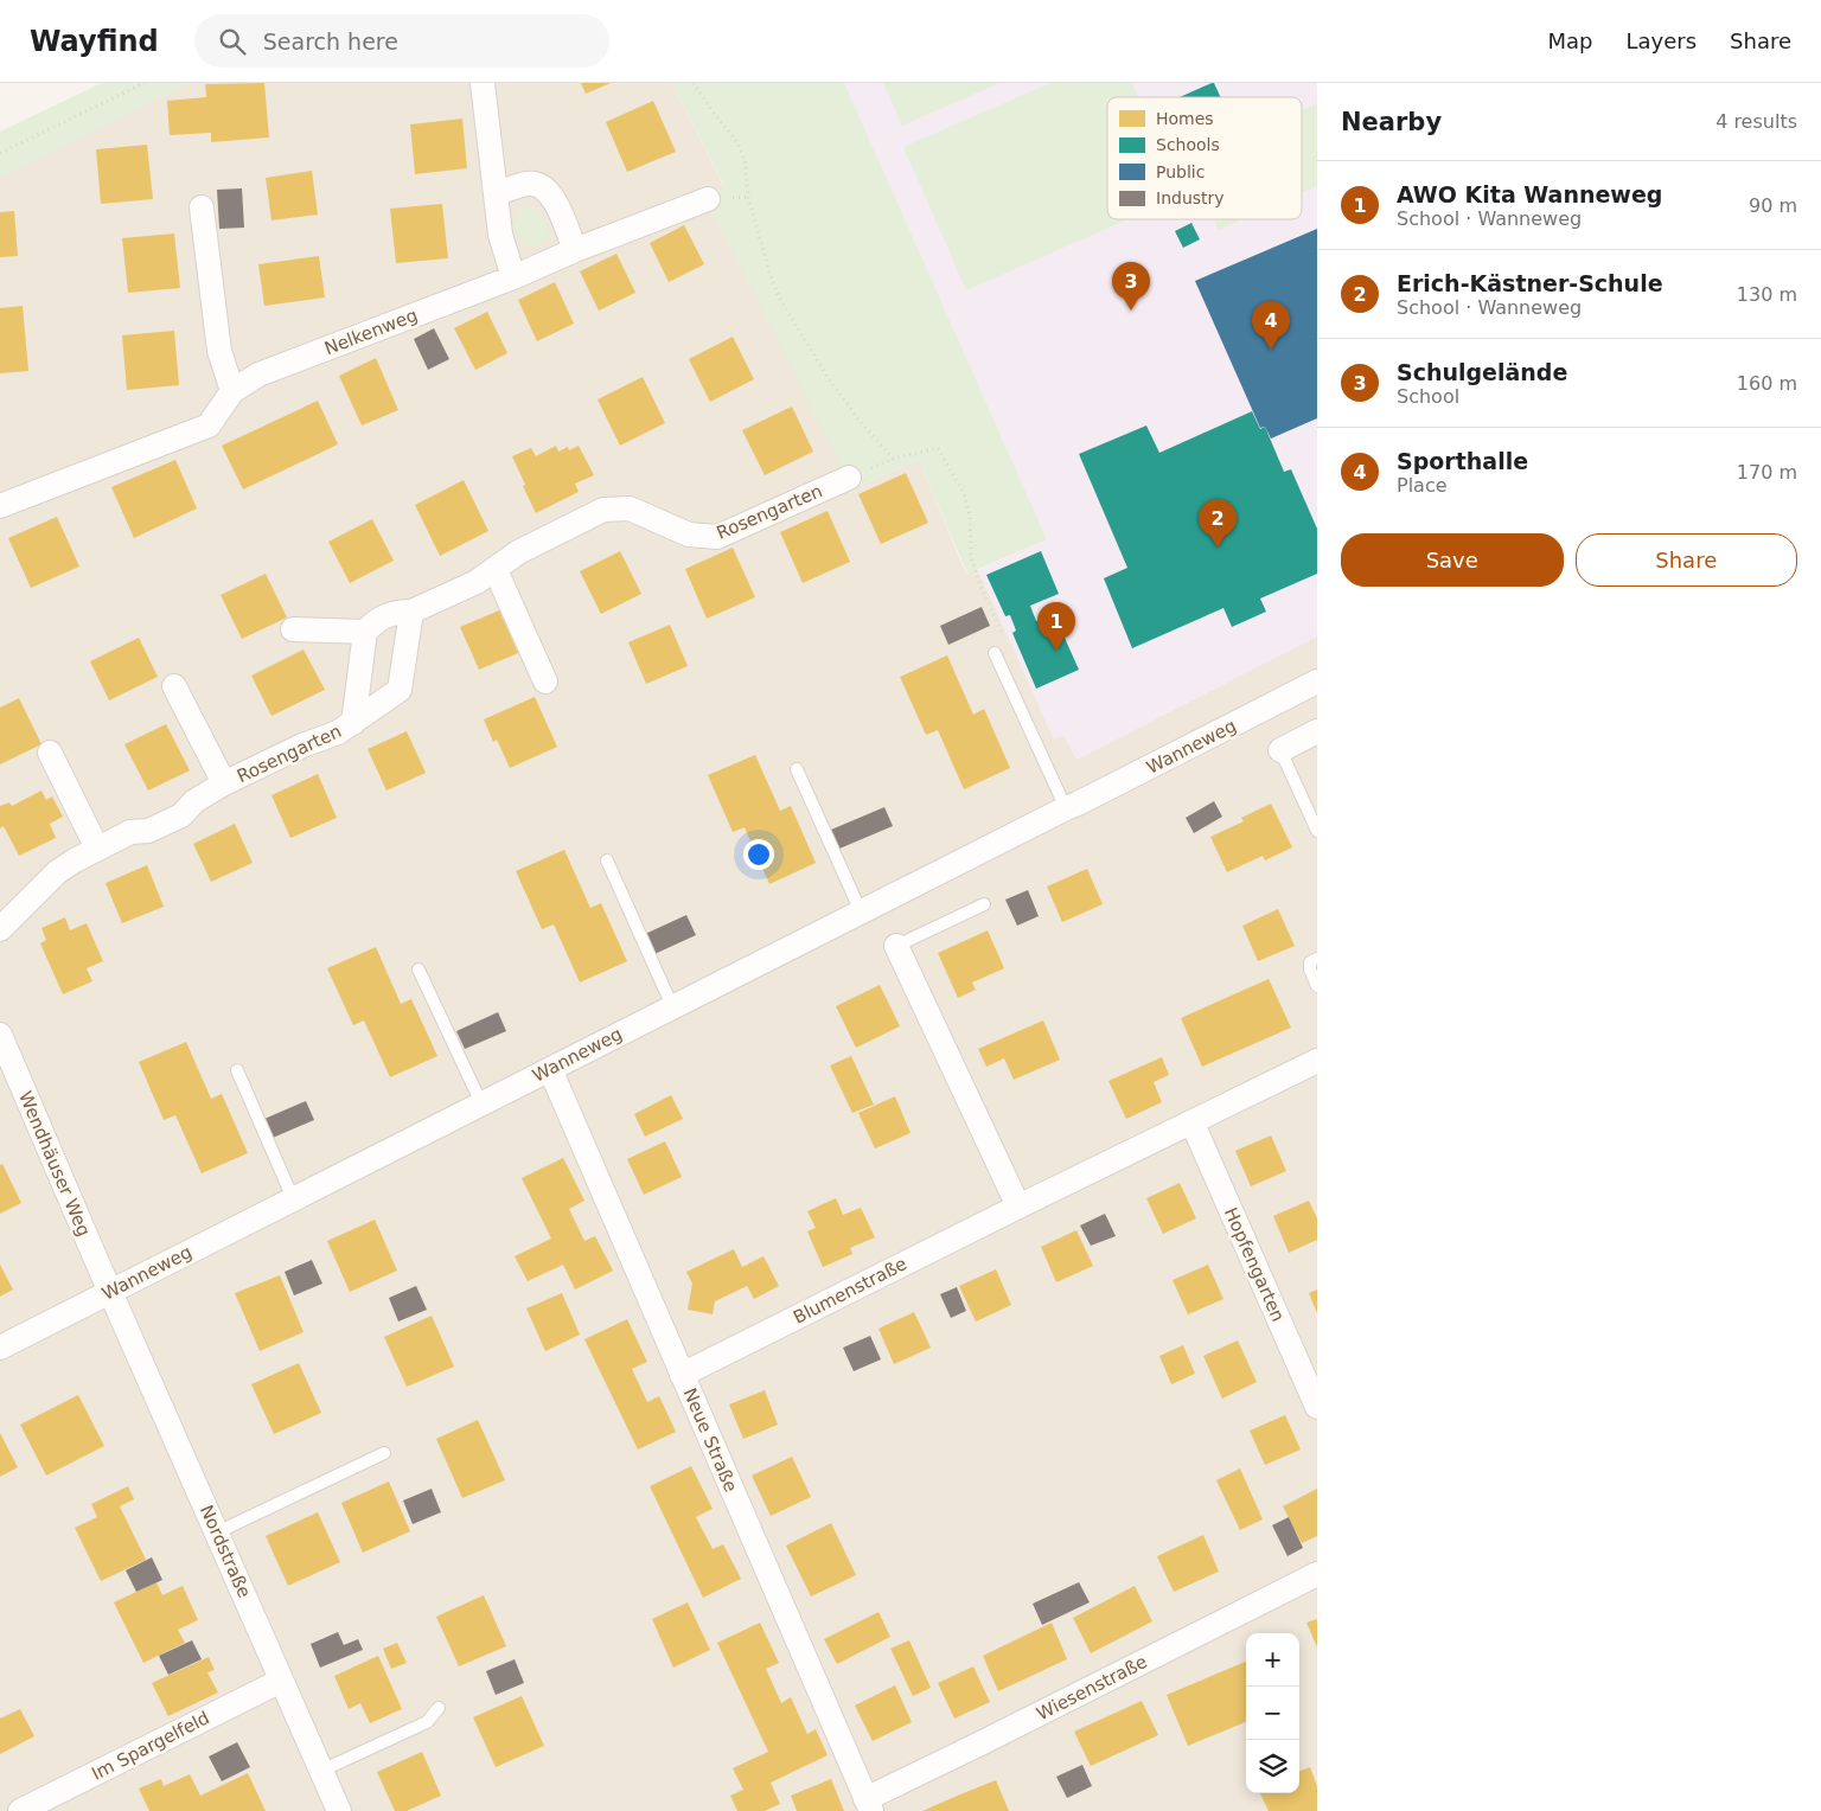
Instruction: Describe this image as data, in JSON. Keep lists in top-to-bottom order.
{
  "streets": {
    "street": [
      "Nelkenweg",
      "Rosengarten",
      "Wanneweg",
      "Wendhäuser Weg",
      "Hopfengarten",
      "Blumenstraße",
      "Neue Straße",
      "Nordstraße",
      "Wiesenstraße",
      "Im Spargelfeld"
    ]
  },
  "crossings": [
    ["Wanneweg", "Wendhäuser Weg"],
    ["Wanneweg", "Neue Straße"],
    ["Wanneweg", "Nordstraße"],
    ["Wendhäuser Weg", "Nordstraße"],
    ["Hopfengarten", "Blumenstraße"],
    ["Blumenstraße", "Neue Straße"],
    ["Neue Straße", "Wiesenstraße"],
    ["Nordstraße", "Im Spargelfeld"]
  ],
  "legend": [
    "Homes",
    "Schools",
    "Public",
    "Industry"
  ],
  "page": {
    "header": "Wayfind",
    "search": "Search here",
    "nav": ["Map", "Layers", "Share"],
    "heading": ["Nearby", "4 results"],
    "list": [
      {
        "mark": "1",
        "name": "AWO Kita Wanneweg",
        "note": "School · Wanneweg",
        "value": "90 m"
      },
      {
        "mark": "2",
        "name": "Erich-Kästner-Schule",
        "note": "School · Wanneweg",
        "value": "130 m"
      },
      {
        "mark": "3",
        "name": "Schulgelände",
        "note": "School",
        "value": "160 m"
      },
      {
        "mark": "4",
        "name": "Sporthalle",
        "note": "Place",
        "value": "170 m"
      }
    ],
    "pins": [
      "3",
      "4",
      "2",
      "1"
    ],
    "buttons": ["Save", "Share"],
    "map_buttons": ["+", "−"]
  }
}
